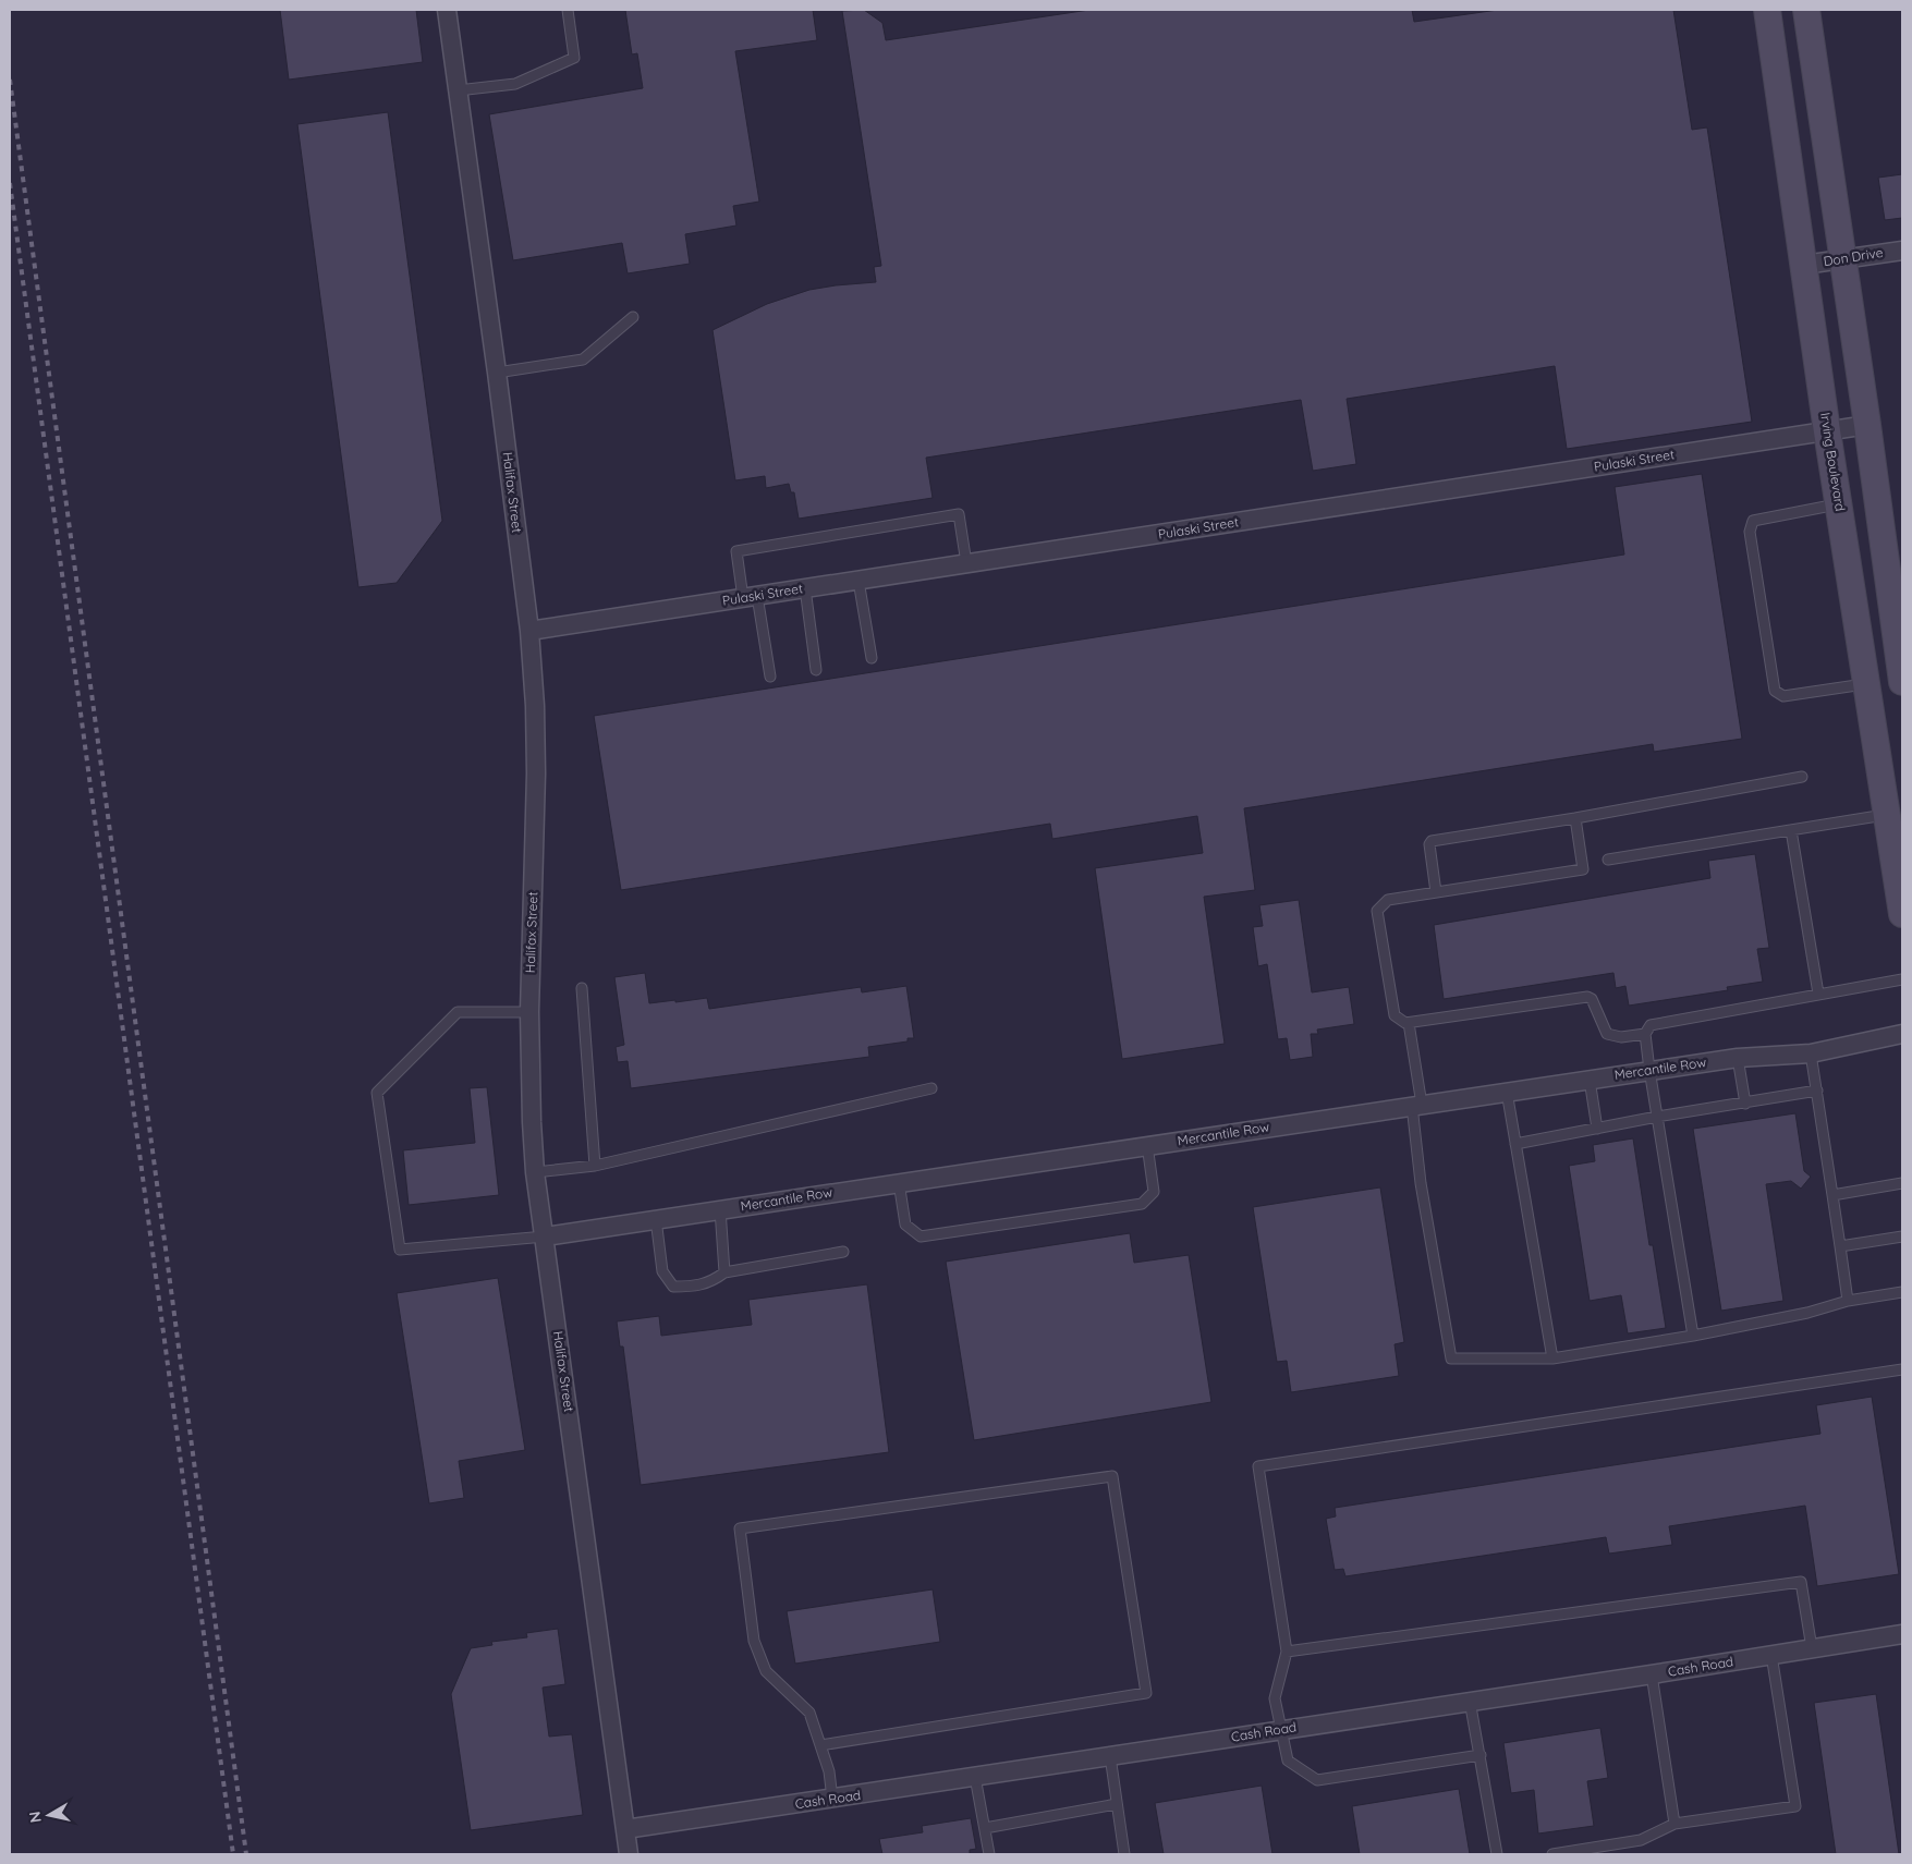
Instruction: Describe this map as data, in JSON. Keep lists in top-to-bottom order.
{
  "streets": {
    "main road": ["Irving Boulevard"],
    "street": [
      "Don Drive",
      "Pulaski Street",
      "Halifax Street",
      "Mercantile Row",
      "Cash Road"
    ]
  },
  "crossings": [
    ["Don Drive", "Irving Boulevard"],
    ["Pulaski Street", "Irving Boulevard"],
    ["Pulaski Street", "Halifax Street"],
    ["Halifax Street", "Mercantile Row"],
    ["Halifax Street", "Cash Road"]
  ],
  "north": "left"
}
